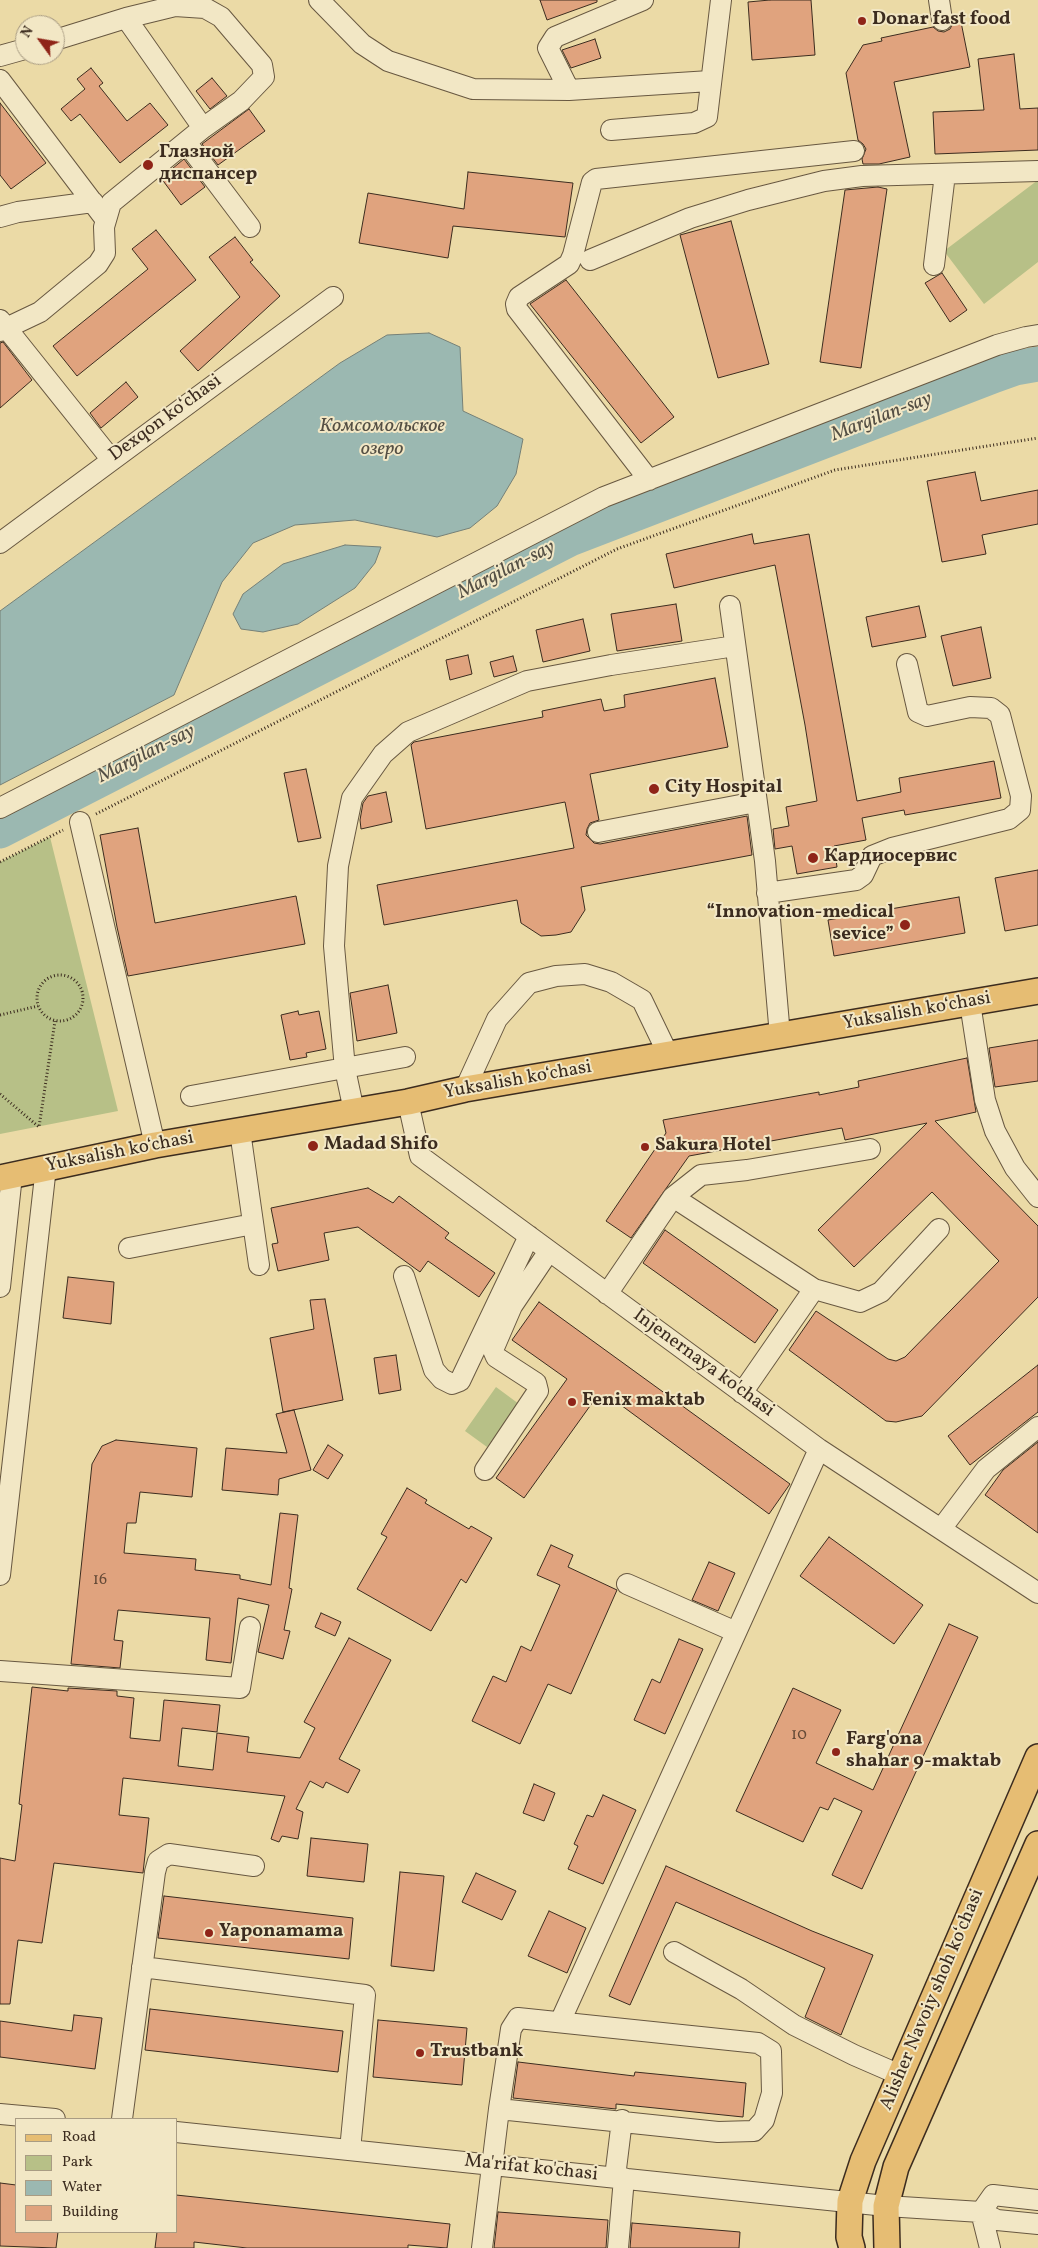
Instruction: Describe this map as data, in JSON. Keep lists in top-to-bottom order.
{
  "streets": {
    "main road": ["Yuksalish koʻchasi", "Alisher Navoiy shoh koʻchasi"],
    "street": ["Dexqon koʻchasi", "Injenernaya ko'chasi", "Ma'rifat ko'chasi"]
  },
  "crossings": [
    ["Yuksalish koʻchasi", "Injenernaya ko'chasi"],
    ["Alisher Navoiy shoh koʻchasi", "Ma'rifat ko'chasi"]
  ],
  "water": ["Margilan-say", "Комсомольское озеро"],
  "places": [
    "Donar fast food",
    "Глазной диспансер",
    "City Hospital",
    "Кардиосервис",
    "“Innovation-medical sevice”",
    "Madad Shifo",
    "Sakura Hotel",
    "Fenix maktab",
    "Farg'ona shahar 9-maktab",
    "Yaponamama",
    "Trustbank"
  ],
  "house_numbers": ["16", "10"],
  "legend": [
    "Road",
    "Park",
    "Water",
    "Building"
  ],
  "north": "top left"
}
